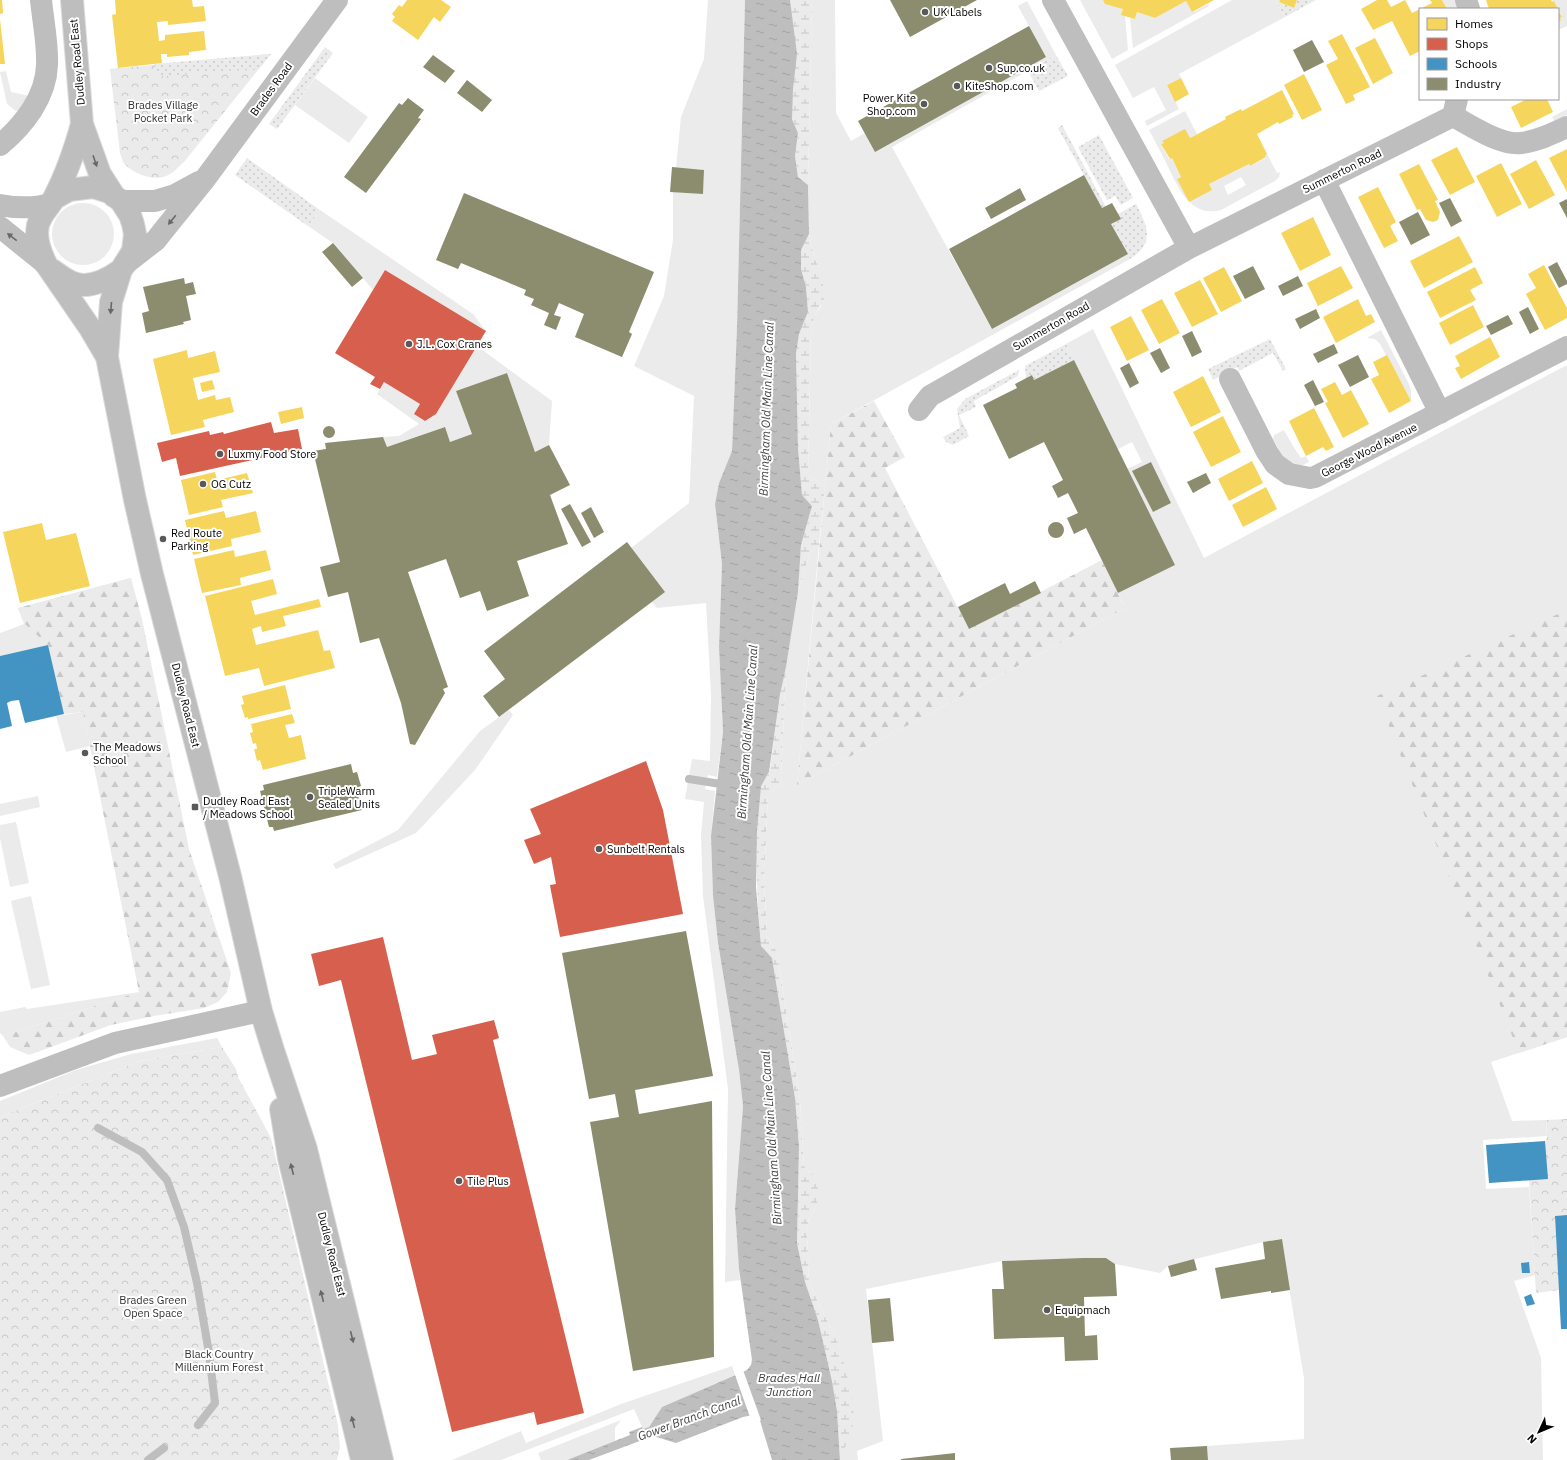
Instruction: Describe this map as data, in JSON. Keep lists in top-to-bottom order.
{
  "streets": {
    "street": [
      "Dudley Road East",
      "Brades Road",
      "Summerton Road",
      "George Wood Avenue"
    ]
  },
  "crossings": [
    ["Dudley Road East", "Brades Road"]
  ],
  "water": ["Birmingham Old Main Line Canal", "Brades Hall Junction", "Gower Branch Canal"],
  "parks": ["Brades Village Pocket Park", "Brades Green Open Space", "Black Country Millennium Forest"],
  "places": {
    "other": [
      "UK Labels",
      "Sup.co.uk",
      "KiteShop.com",
      "Power Kite Shop.com",
      "J.L. Cox Cranes",
      "Luxmy Food Store",
      "OG Cutz",
      "Red Route Parking",
      "The Meadows School",
      "TripleWarm Sealed Units",
      "Sunbelt Rentals",
      "Tile Plus",
      "Equipmach"
    ],
    "transit": ["Dudley Road East / Meadows School"]
  },
  "legend": [
    "Homes",
    "Shops",
    "Schools",
    "Industry"
  ],
  "north": "bottom left"
}
